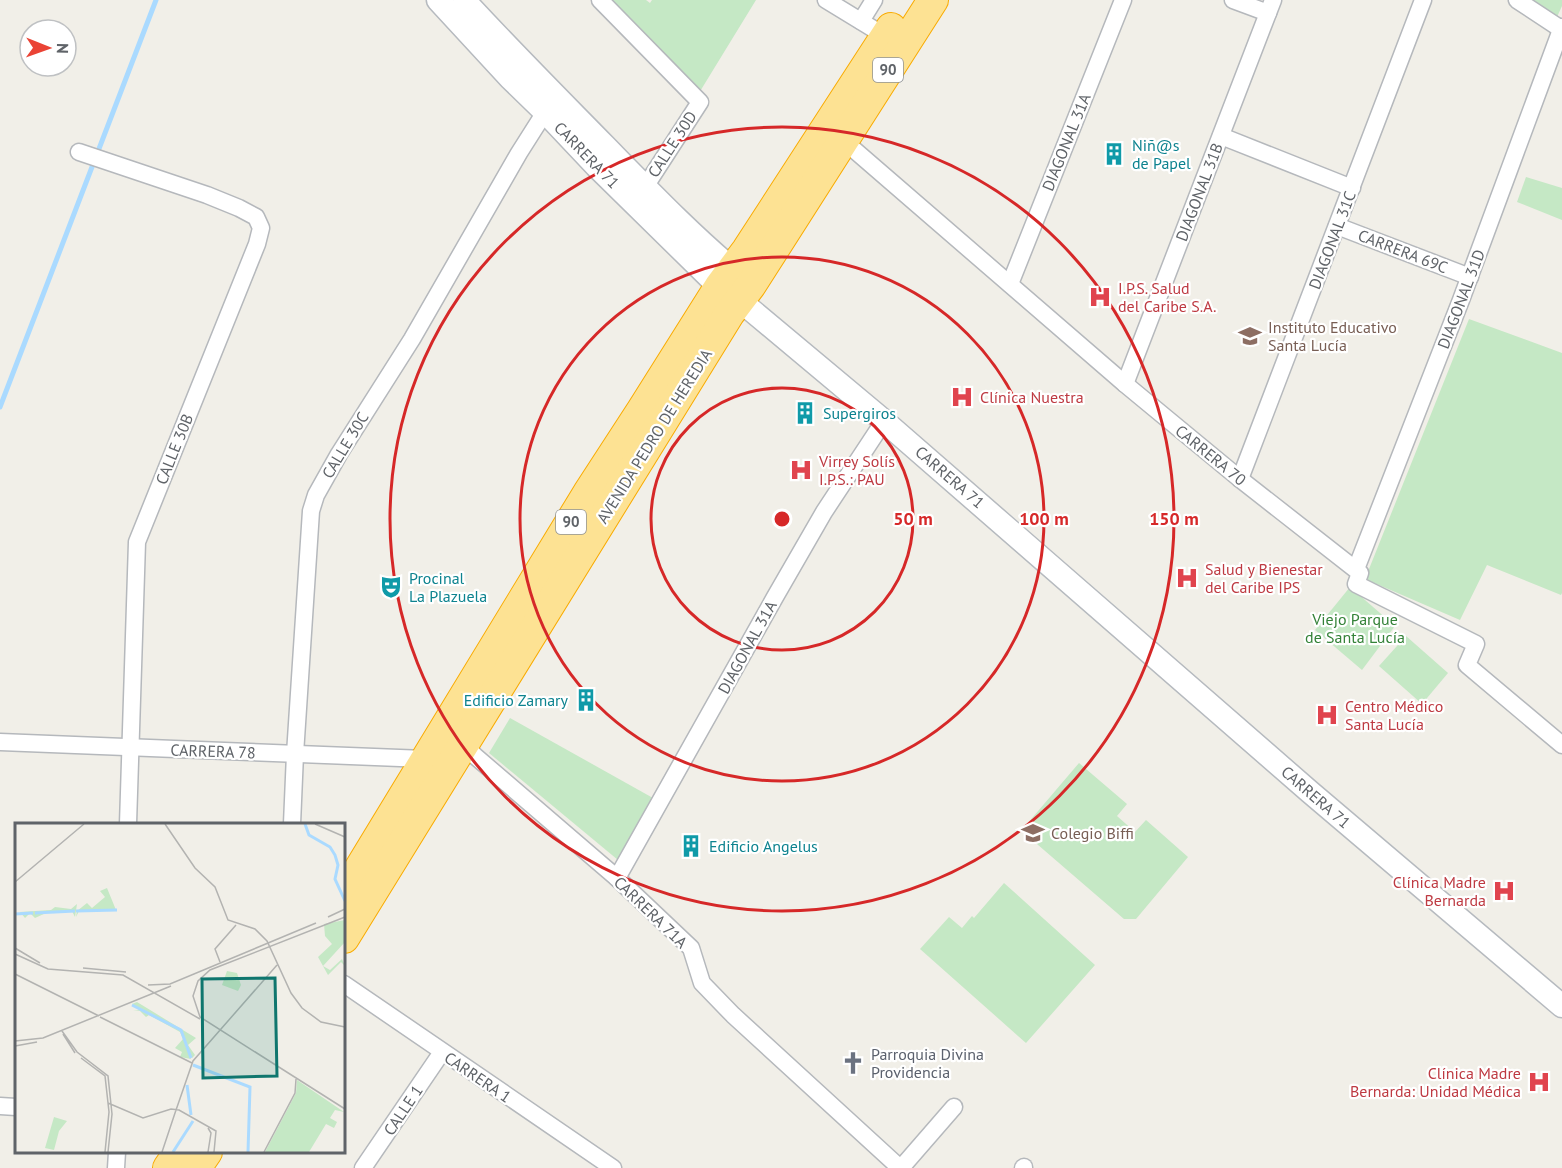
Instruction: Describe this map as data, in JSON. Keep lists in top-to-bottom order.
{
  "streets": {
    "highway": ["90", "AVENIDA PEDRO DE HEREDIA"],
    "street": [
      "DIAGONAL 31A",
      "CALLE 30D",
      "CARRERA 71",
      "DIAGONAL 31B",
      "DIAGONAL 31C",
      "CARRERA 69C",
      "DIAGONAL 31D",
      "CALLE 30C",
      "CALLE 30B",
      "CARRERA 70",
      "CARRERA 78",
      "CARRERA 71A",
      "CARRERA 1",
      "CALLE 1"
    ]
  },
  "crossings": [
    ["DIAGONAL 31A", "CARRERA 71"],
    ["DIAGONAL 31A", "CARRERA 70"],
    ["DIAGONAL 31A", "CARRERA 71A"],
    ["CALLE 30D", "CARRERA 71"],
    ["CARRERA 71", "AVENIDA PEDRO DE HEREDIA"],
    ["CARRERA 71", "CALLE 30C"],
    ["DIAGONAL 31B", "CARRERA 70"],
    ["DIAGONAL 31C", "CARRERA 69C"],
    ["DIAGONAL 31C", "CARRERA 70"],
    ["CARRERA 69C", "DIAGONAL 31D"],
    ["DIAGONAL 31D", "CARRERA 70"],
    ["AVENIDA PEDRO DE HEREDIA", "CARRERA 70"],
    ["AVENIDA PEDRO DE HEREDIA", "CARRERA 78"],
    ["AVENIDA PEDRO DE HEREDIA", "CARRERA 71A"],
    ["CALLE 30C", "CARRERA 78"],
    ["CALLE 30B", "CARRERA 78"],
    ["CARRERA 1", "CALLE 1"]
  ],
  "parks": ["Viejo Parque de Santa Lucía"],
  "places": {
    "building": [
      "Niñ@s de Papel",
      "Supergiros",
      "Edificio Zamary",
      "Edificio Angelus"
    ],
    "hospital": [
      "I.P.S. Salud del Caribe S.A.",
      "Clínica Nuestra",
      "Virrey Solís I.P.S.: PAU",
      "Salud y Bienestar del Caribe IPS",
      "Centro Médico Santa Lucía",
      "Clínica Madre Bernarda",
      "Clínica Madre Bernarda: Unidad Médica"
    ],
    "school or university": ["Instituto Educativo Santa Lucía", "Colegio Biffi"],
    "theatre": ["Procinal La Plazuela"],
    "church": ["Parroquia Divina Providencia"]
  },
  "north": "right",
  "rings": ["50 m", "100 m", "150 m"]
}
